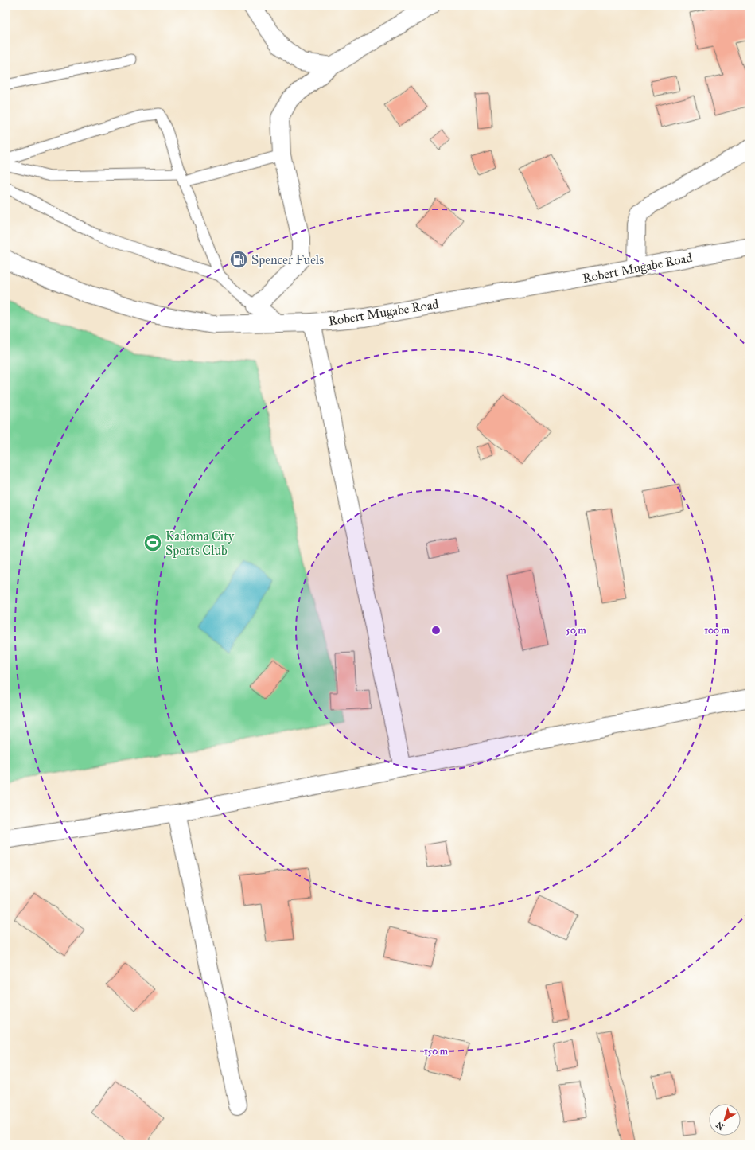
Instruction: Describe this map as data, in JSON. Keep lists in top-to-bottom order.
{
  "streets": {
    "street": ["Robert Mugabe Road"]
  },
  "places": {
    "fuel station": ["Spencer Fuels"],
    "sports": ["Kadoma City Sports Club"]
  },
  "north": "bottom left",
  "rings": ["50 m", "100 m", "150 m"]
}
